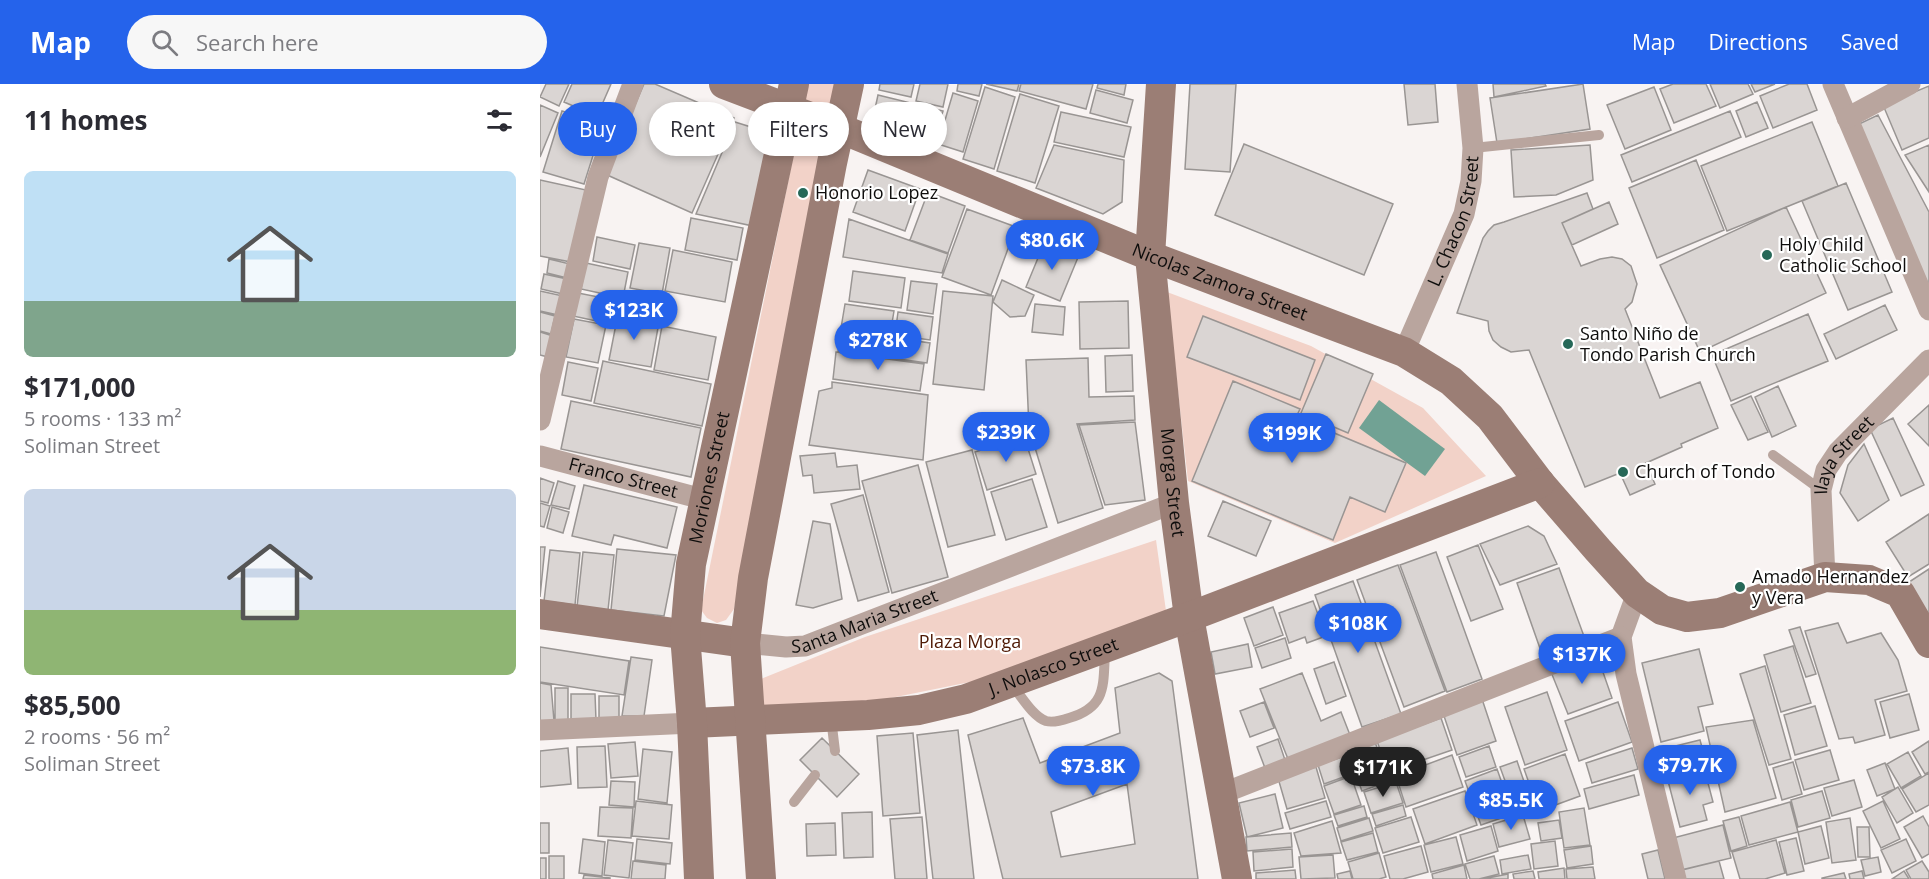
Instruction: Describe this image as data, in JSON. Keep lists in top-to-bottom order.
{
  "streets": {
    "street": [
      "L. Chacon Street",
      "Nicolas Zamora Street",
      "Ilaya Street",
      "Franco Street",
      "Moriones Street",
      "Morga Street",
      "Santa Maria Street",
      "J. Nolasco Street"
    ]
  },
  "crossings": [
    ["L. Chacon Street", "Nicolas Zamora Street"],
    ["Nicolas Zamora Street", "Ilaya Street"],
    ["Nicolas Zamora Street", "Moriones Street"],
    ["Nicolas Zamora Street", "Morga Street"],
    ["Nicolas Zamora Street", "J. Nolasco Street"],
    ["Franco Street", "Moriones Street"],
    ["Moriones Street", "Santa Maria Street"],
    ["Moriones Street", "J. Nolasco Street"],
    ["Morga Street", "Santa Maria Street"],
    ["Morga Street", "J. Nolasco Street"]
  ],
  "parks": ["Plaza Morga"],
  "places": [
    "Honorio Lopez",
    "Holy Child Catholic School",
    "Santo Niño de Tondo Parish Church",
    "Church of Tondo",
    "Amado Hernandez y Vera"
  ],
  "page": {
    "header": "Map",
    "search": "Search here",
    "nav": ["Map", "Directions", "Saved"],
    "heading": "11 homes",
    "chip": [
      "Buy",
      "Rent",
      "Filters",
      "New"
    ],
    "list": [
      {
        "name": "$171,000",
        "note": "5 rooms · 133 m² · Soliman Street"
      },
      {
        "name": "$85,500",
        "note": "2 rooms · 56 m² · Soliman Street"
      }
    ],
    "price": [
      "$80.6K",
      "$123K",
      "$278K",
      "$239K",
      "$199K",
      "$108K",
      "$137K",
      "$79.7K",
      "$73.8K",
      "$171K",
      "$85.5K"
    ]
  }
}
